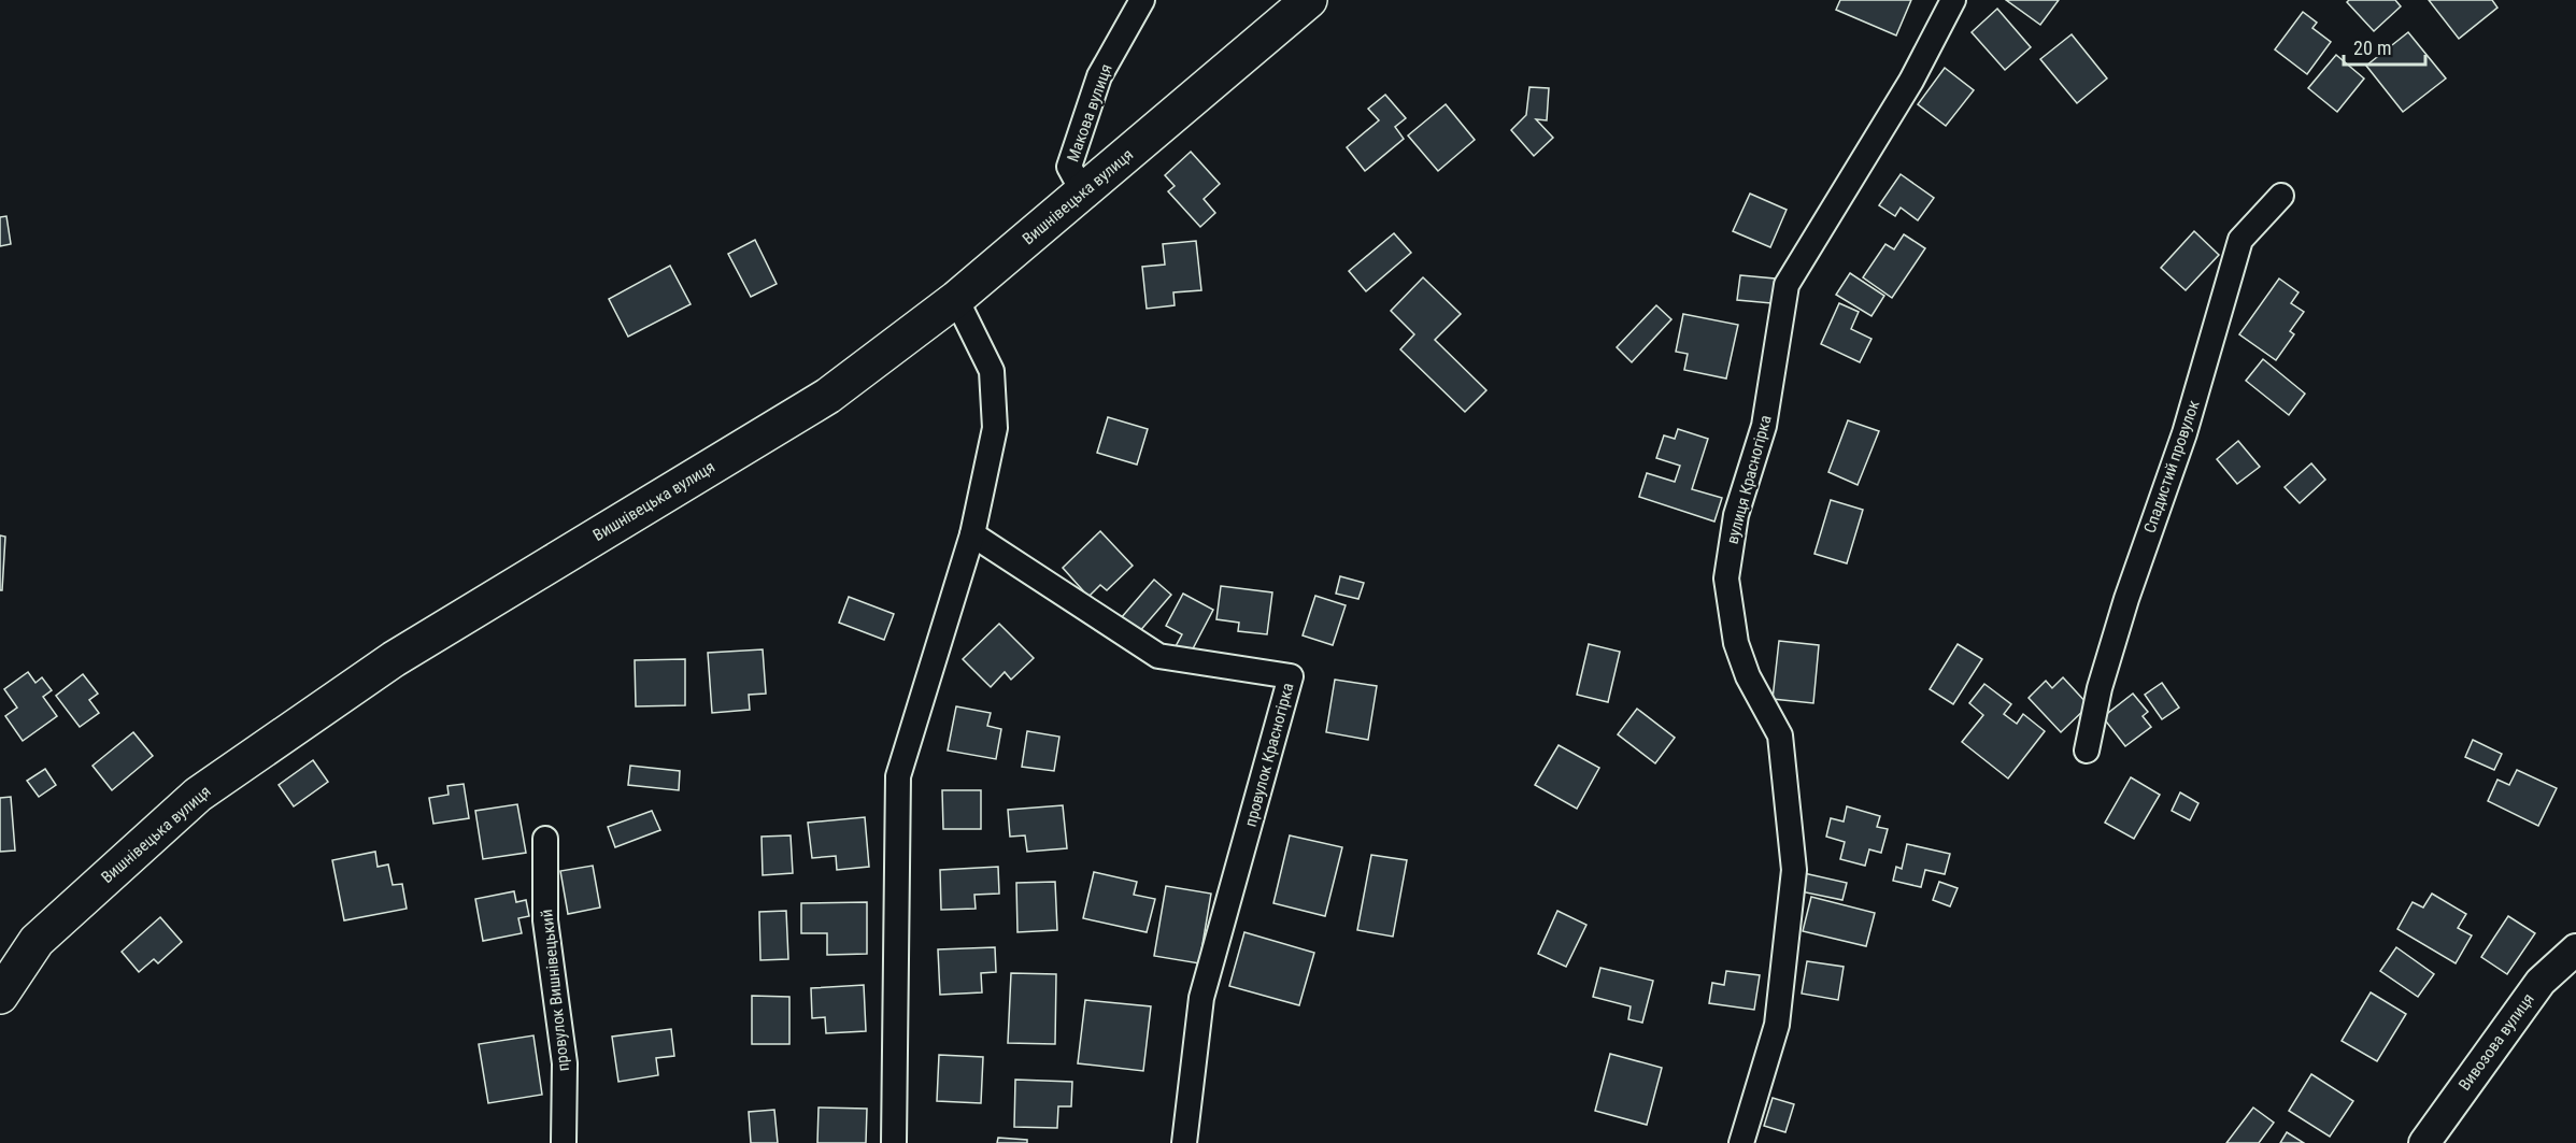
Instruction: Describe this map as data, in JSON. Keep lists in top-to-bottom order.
{
  "streets": {
    "main road": ["Вишнівецька вулиця"],
    "street": [
      "Макова вулиця",
      "Спадистий провулок",
      "вулиця Красногірка",
      "провулок Красногірка",
      "провулок Вишнівецький",
      "Вивозова вулиця"
    ]
  },
  "crossings": [
    ["Макова вулиця", "Вишнівецька вулиця"]
  ],
  "scale_bar": "20 m"
}
